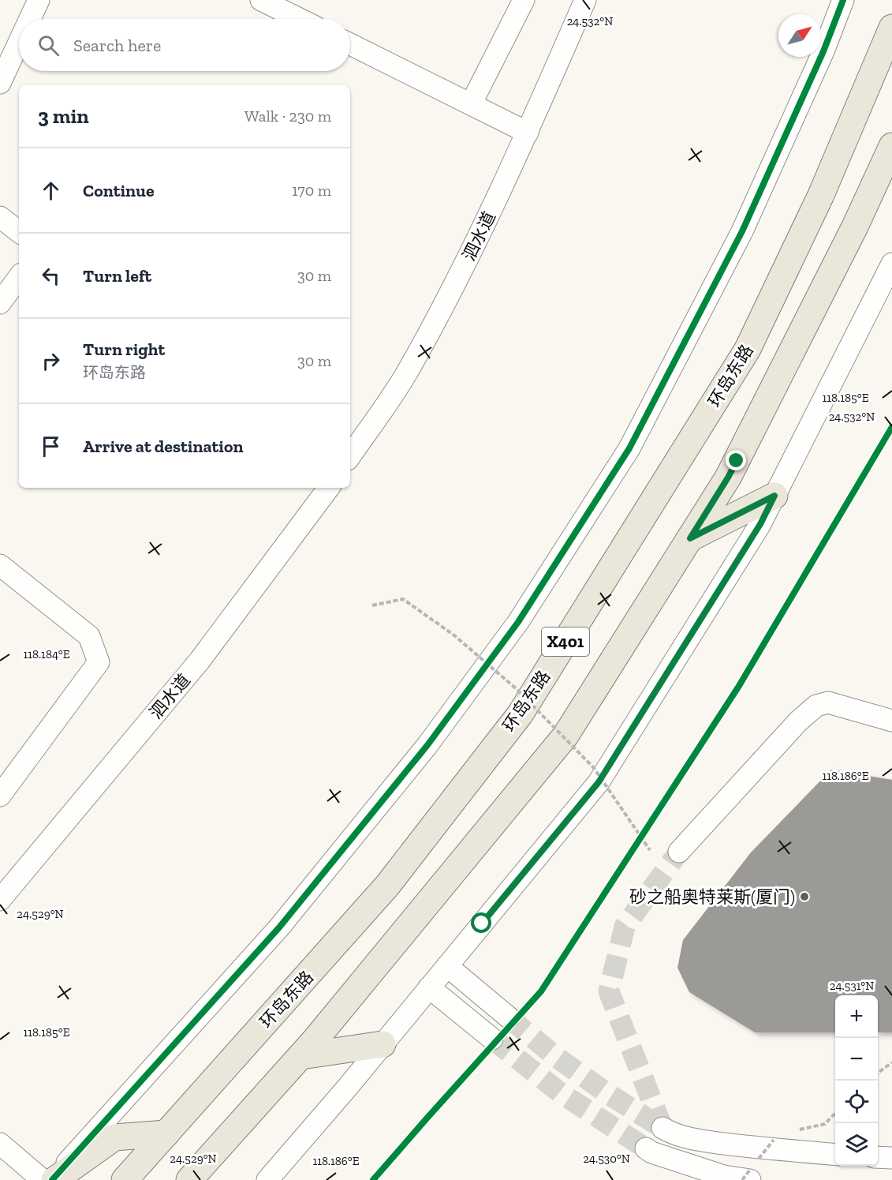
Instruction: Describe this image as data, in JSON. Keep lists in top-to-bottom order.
{
  "streets": {
    "main road": ["环岛东路", "X401"],
    "street": ["泗水道"]
  },
  "places": ["砂之船奥特莱斯(厦门)"],
  "north": "top right",
  "page": {
    "search": "Search here",
    "heading": ["3 min", "Walk · 230 m"],
    "list": [
      ["Continue", "170 m"],
      ["Turn left", "30 m"],
      ["Turn right", "环岛东路", "30 m"],
      "Arrive at destination"
    ],
    "map_buttons": ["+", "−"]
  },
  "coordinates": [
    "24.532°N",
    "118.185°E",
    "118.184°E",
    "118.186°E",
    "24.529°N",
    "24.531°N",
    "24.530°N"
  ]
}
